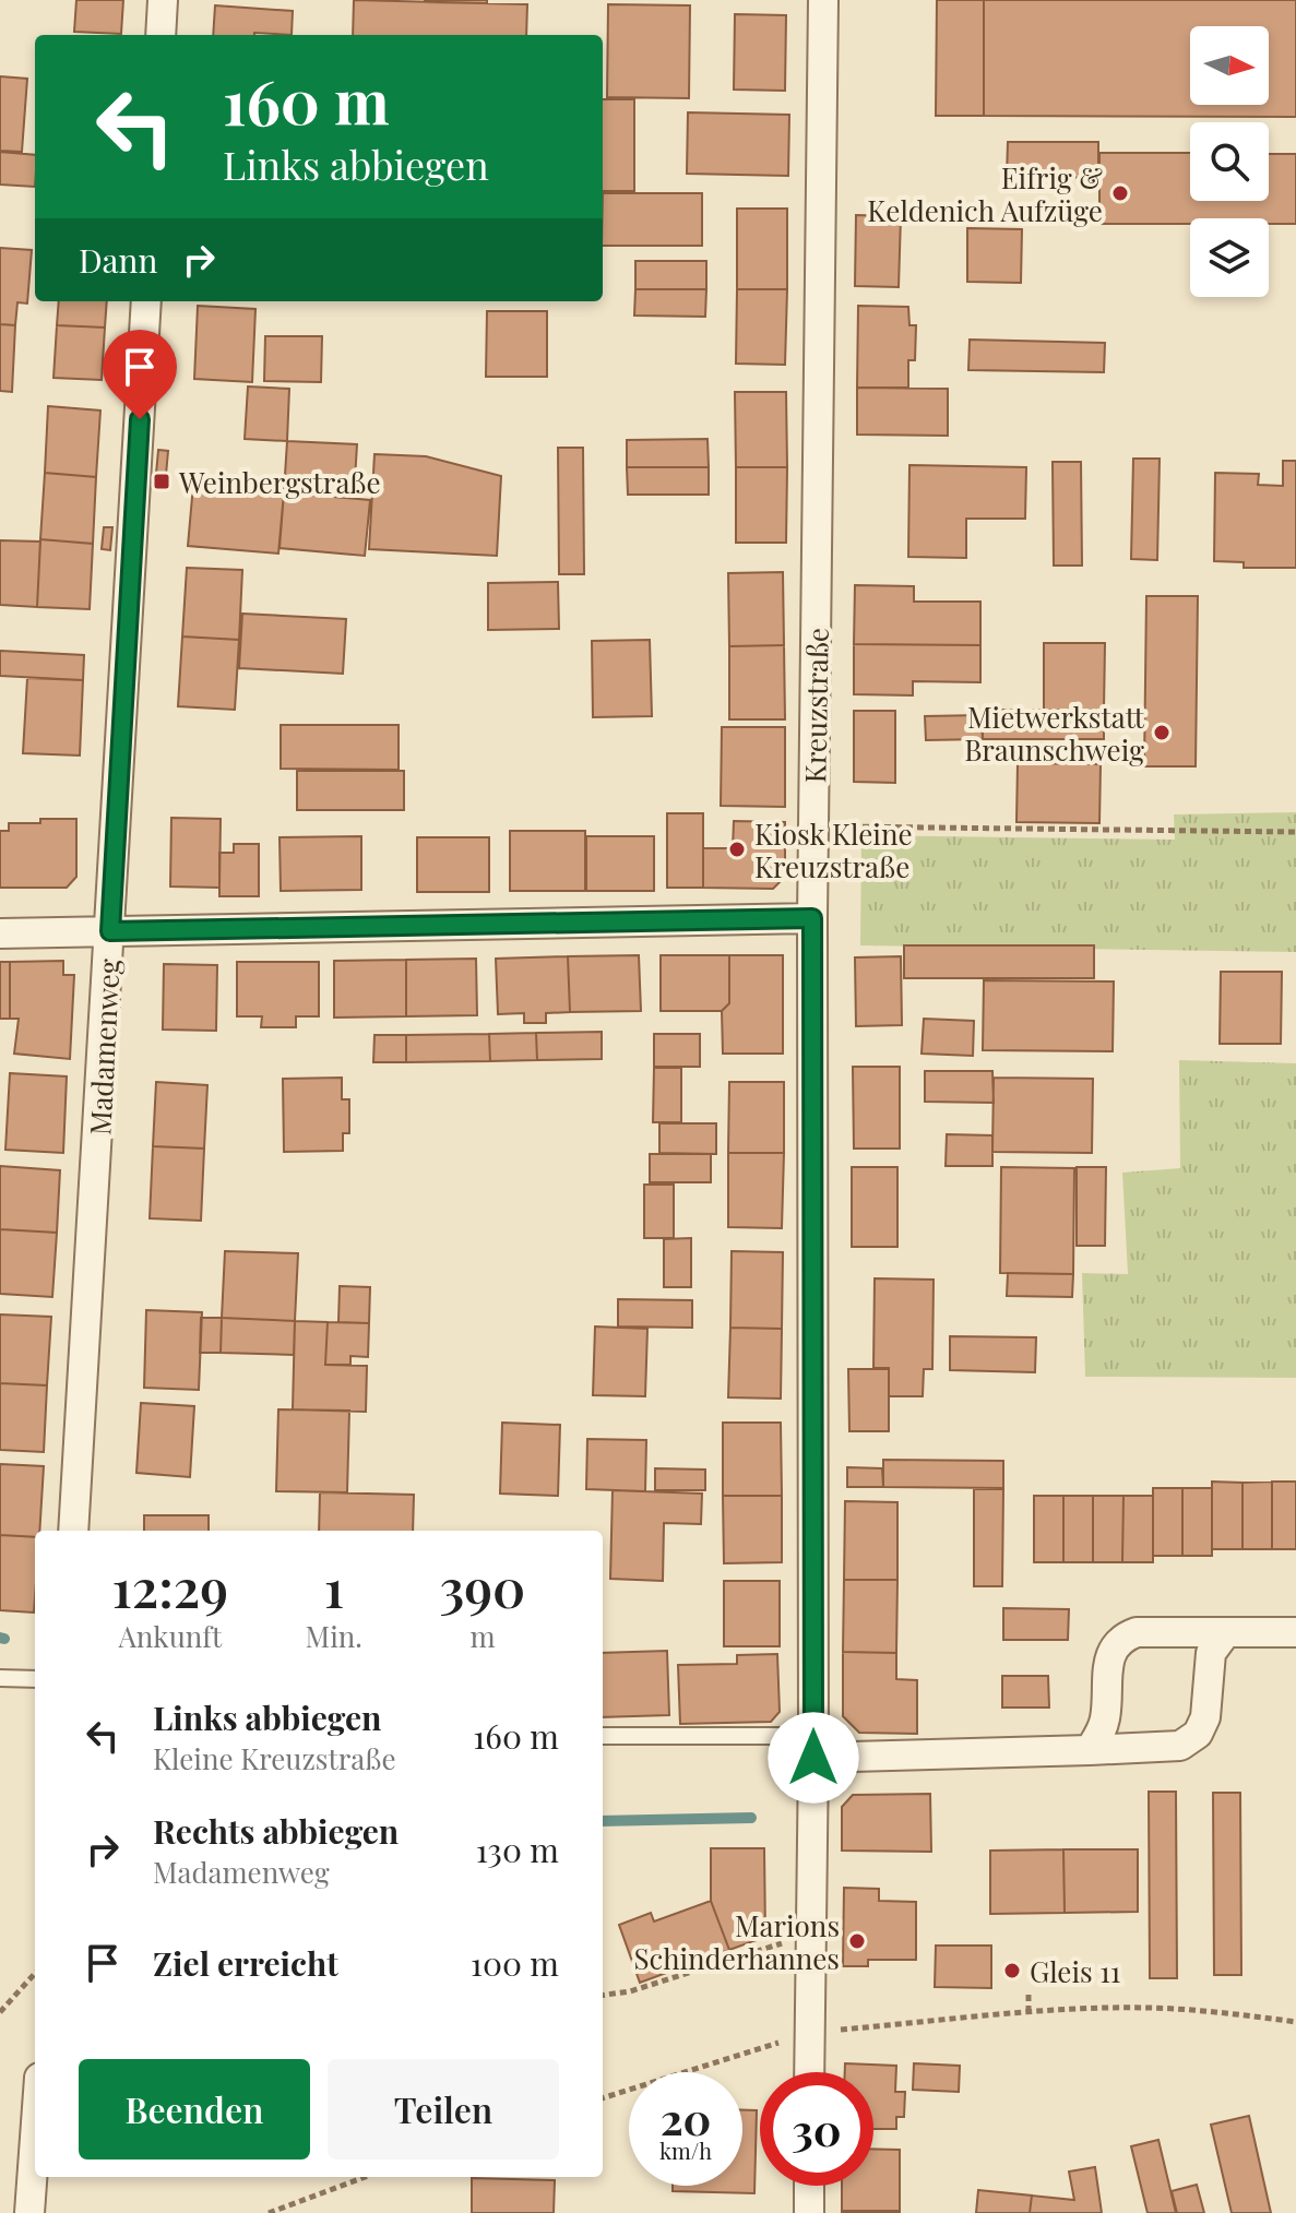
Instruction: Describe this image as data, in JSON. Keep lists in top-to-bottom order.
{
  "streets": {
    "street": ["Kreuzstraße", "Madamenweg"]
  },
  "places": {
    "other": [
      "Eifrig & Keldenich Aufzüge",
      "Mietwerkstatt Braunschweig",
      "Kiosk Kleine Kreuzstraße",
      "Marions Schinderhannes",
      "Gleis 11"
    ],
    "transit": ["Weinbergstraße"]
  },
  "north": "right",
  "page": {
    "turn": ["160 m", "Links abbiegen"],
    "then": "Dann",
    "eta": [
      "12:29",
      "Ankunft",
      "1",
      "Min.",
      "390",
      "m"
    ],
    "list": [
      {
        "name": "Links abbiegen",
        "note": "Kleine Kreuzstraße",
        "value": "160 m"
      },
      {
        "name": "Rechts abbiegen",
        "note": "Madamenweg",
        "value": "130 m"
      },
      {
        "name": "Ziel erreicht",
        "value": "100 m"
      }
    ],
    "buttons": ["Beenden", "Teilen"],
    "speed": "20 km/h",
    "limit": "30"
  }
}
